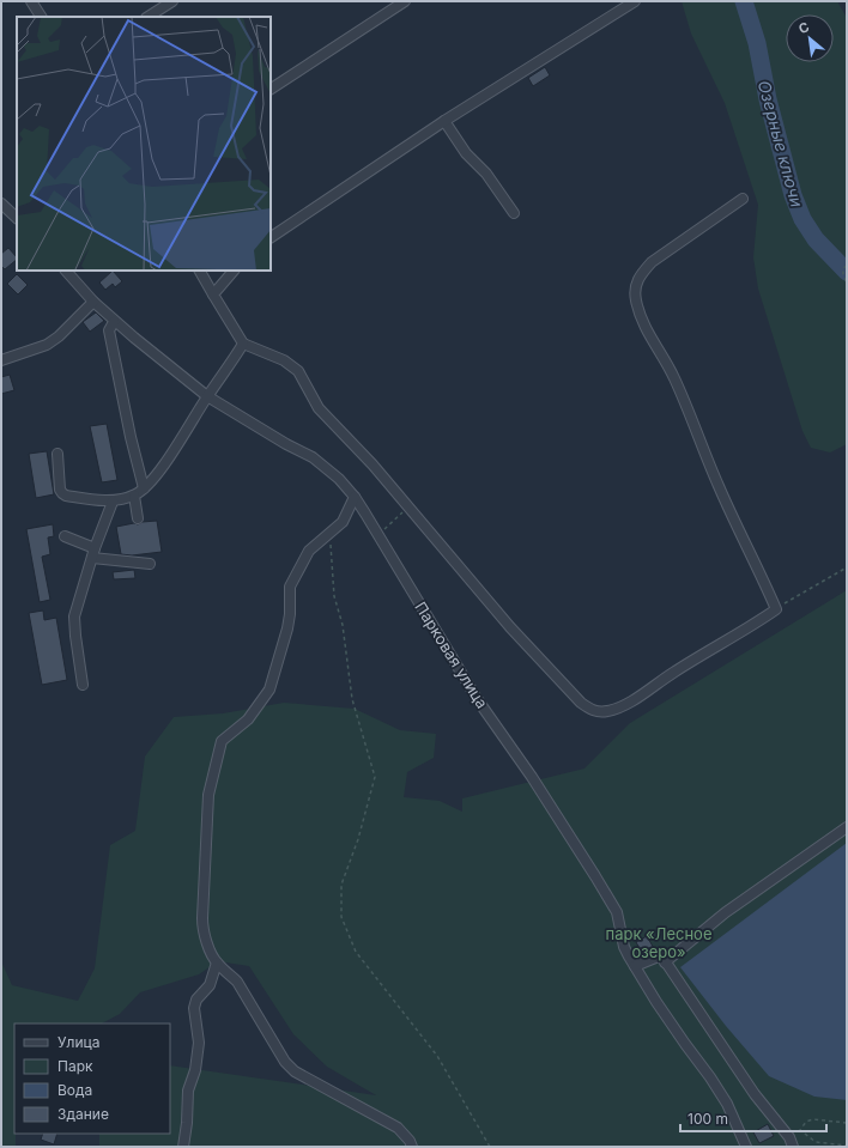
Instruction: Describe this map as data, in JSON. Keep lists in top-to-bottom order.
{
  "streets": {
    "street": ["Парковая улица"]
  },
  "water": ["Озерные ключи"],
  "parks": ["парк «Лесное озеро»"],
  "legend": [
    "Улица",
    "Парк",
    "Вода",
    "Здание"
  ],
  "scale_bar": "100 m",
  "north": "top left"
}
